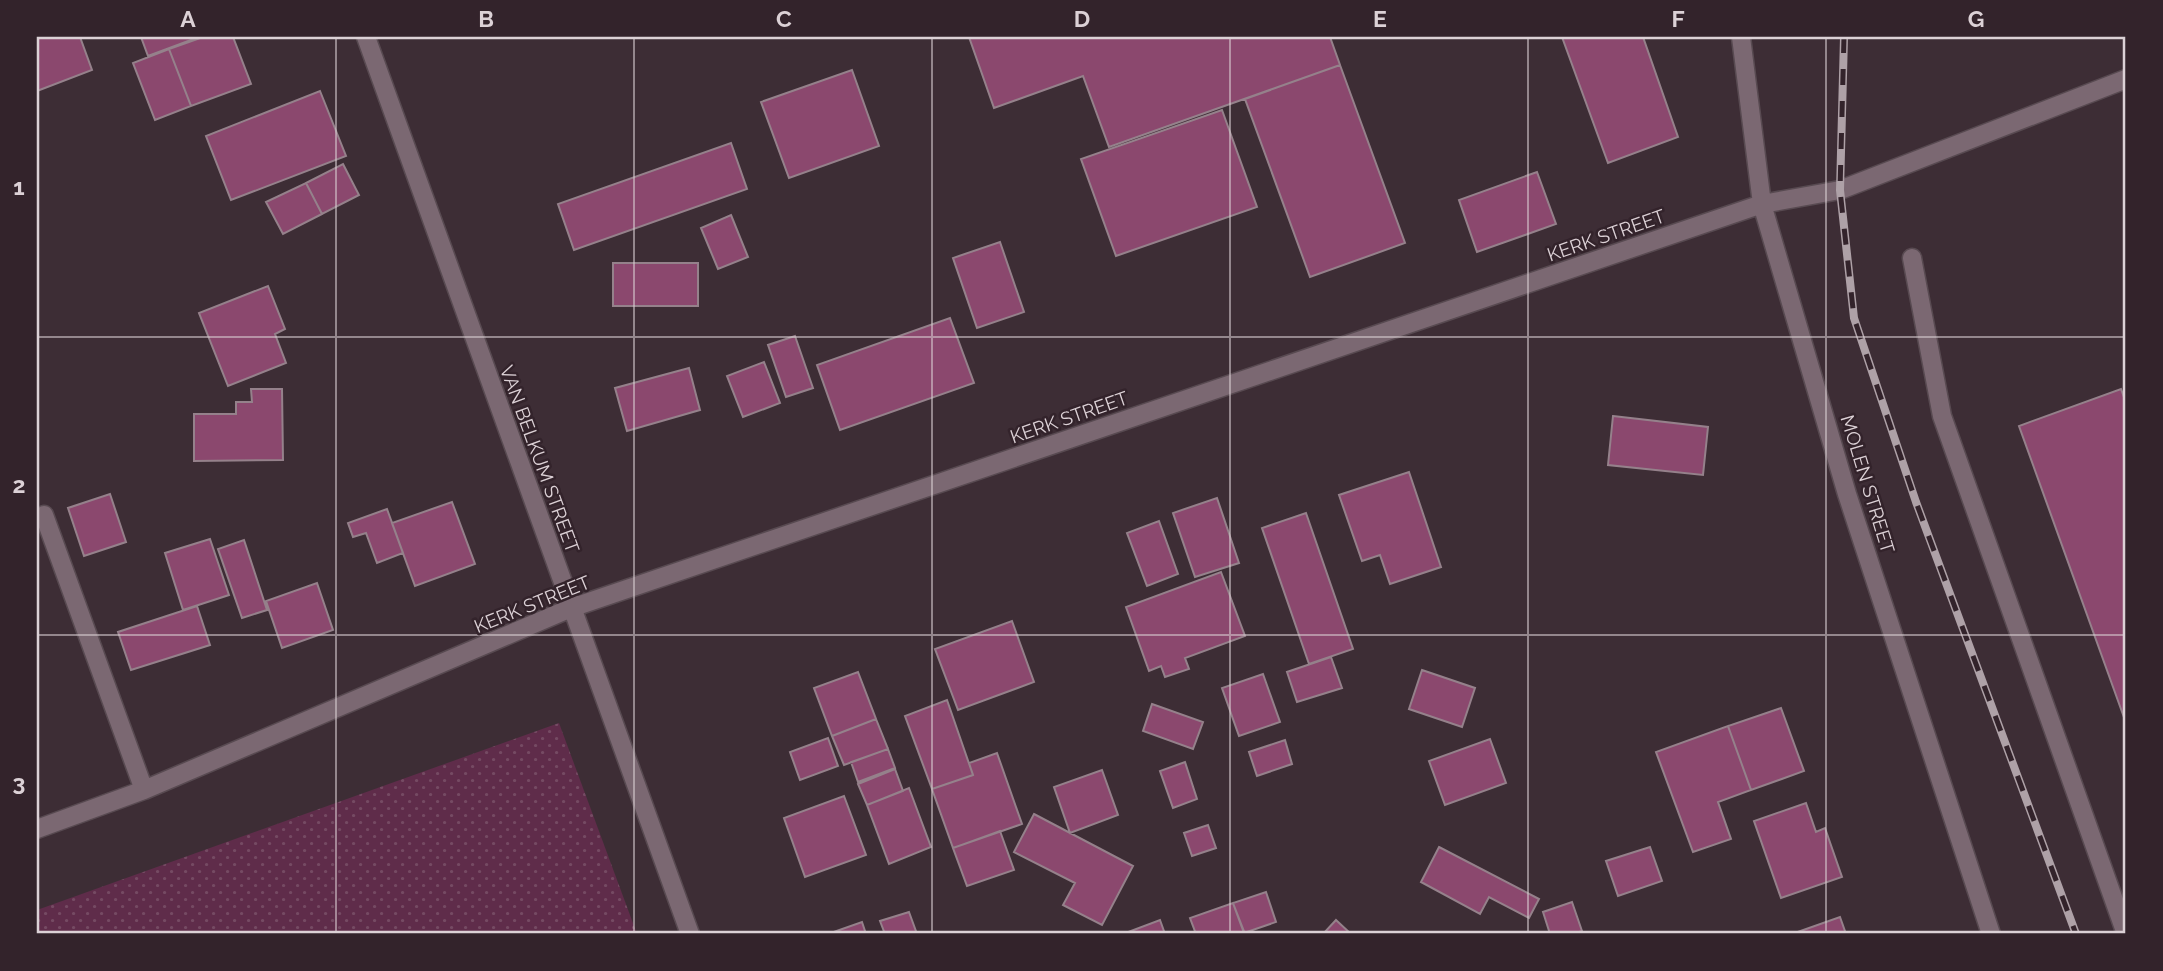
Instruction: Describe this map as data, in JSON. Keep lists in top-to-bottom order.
{
  "streets": {
    "street": ["KERK STREET", "VAN BELKUM STREET", "MOLEN STREET"]
  },
  "crossings": [
    ["KERK STREET", "VAN BELKUM STREET"],
    ["KERK STREET", "MOLEN STREET"]
  ],
  "grid": {
    "columns": [
      "A",
      "B",
      "C",
      "D",
      "E",
      "F",
      "G"
    ],
    "rows": ["1", "2", "3"]
  }
}
